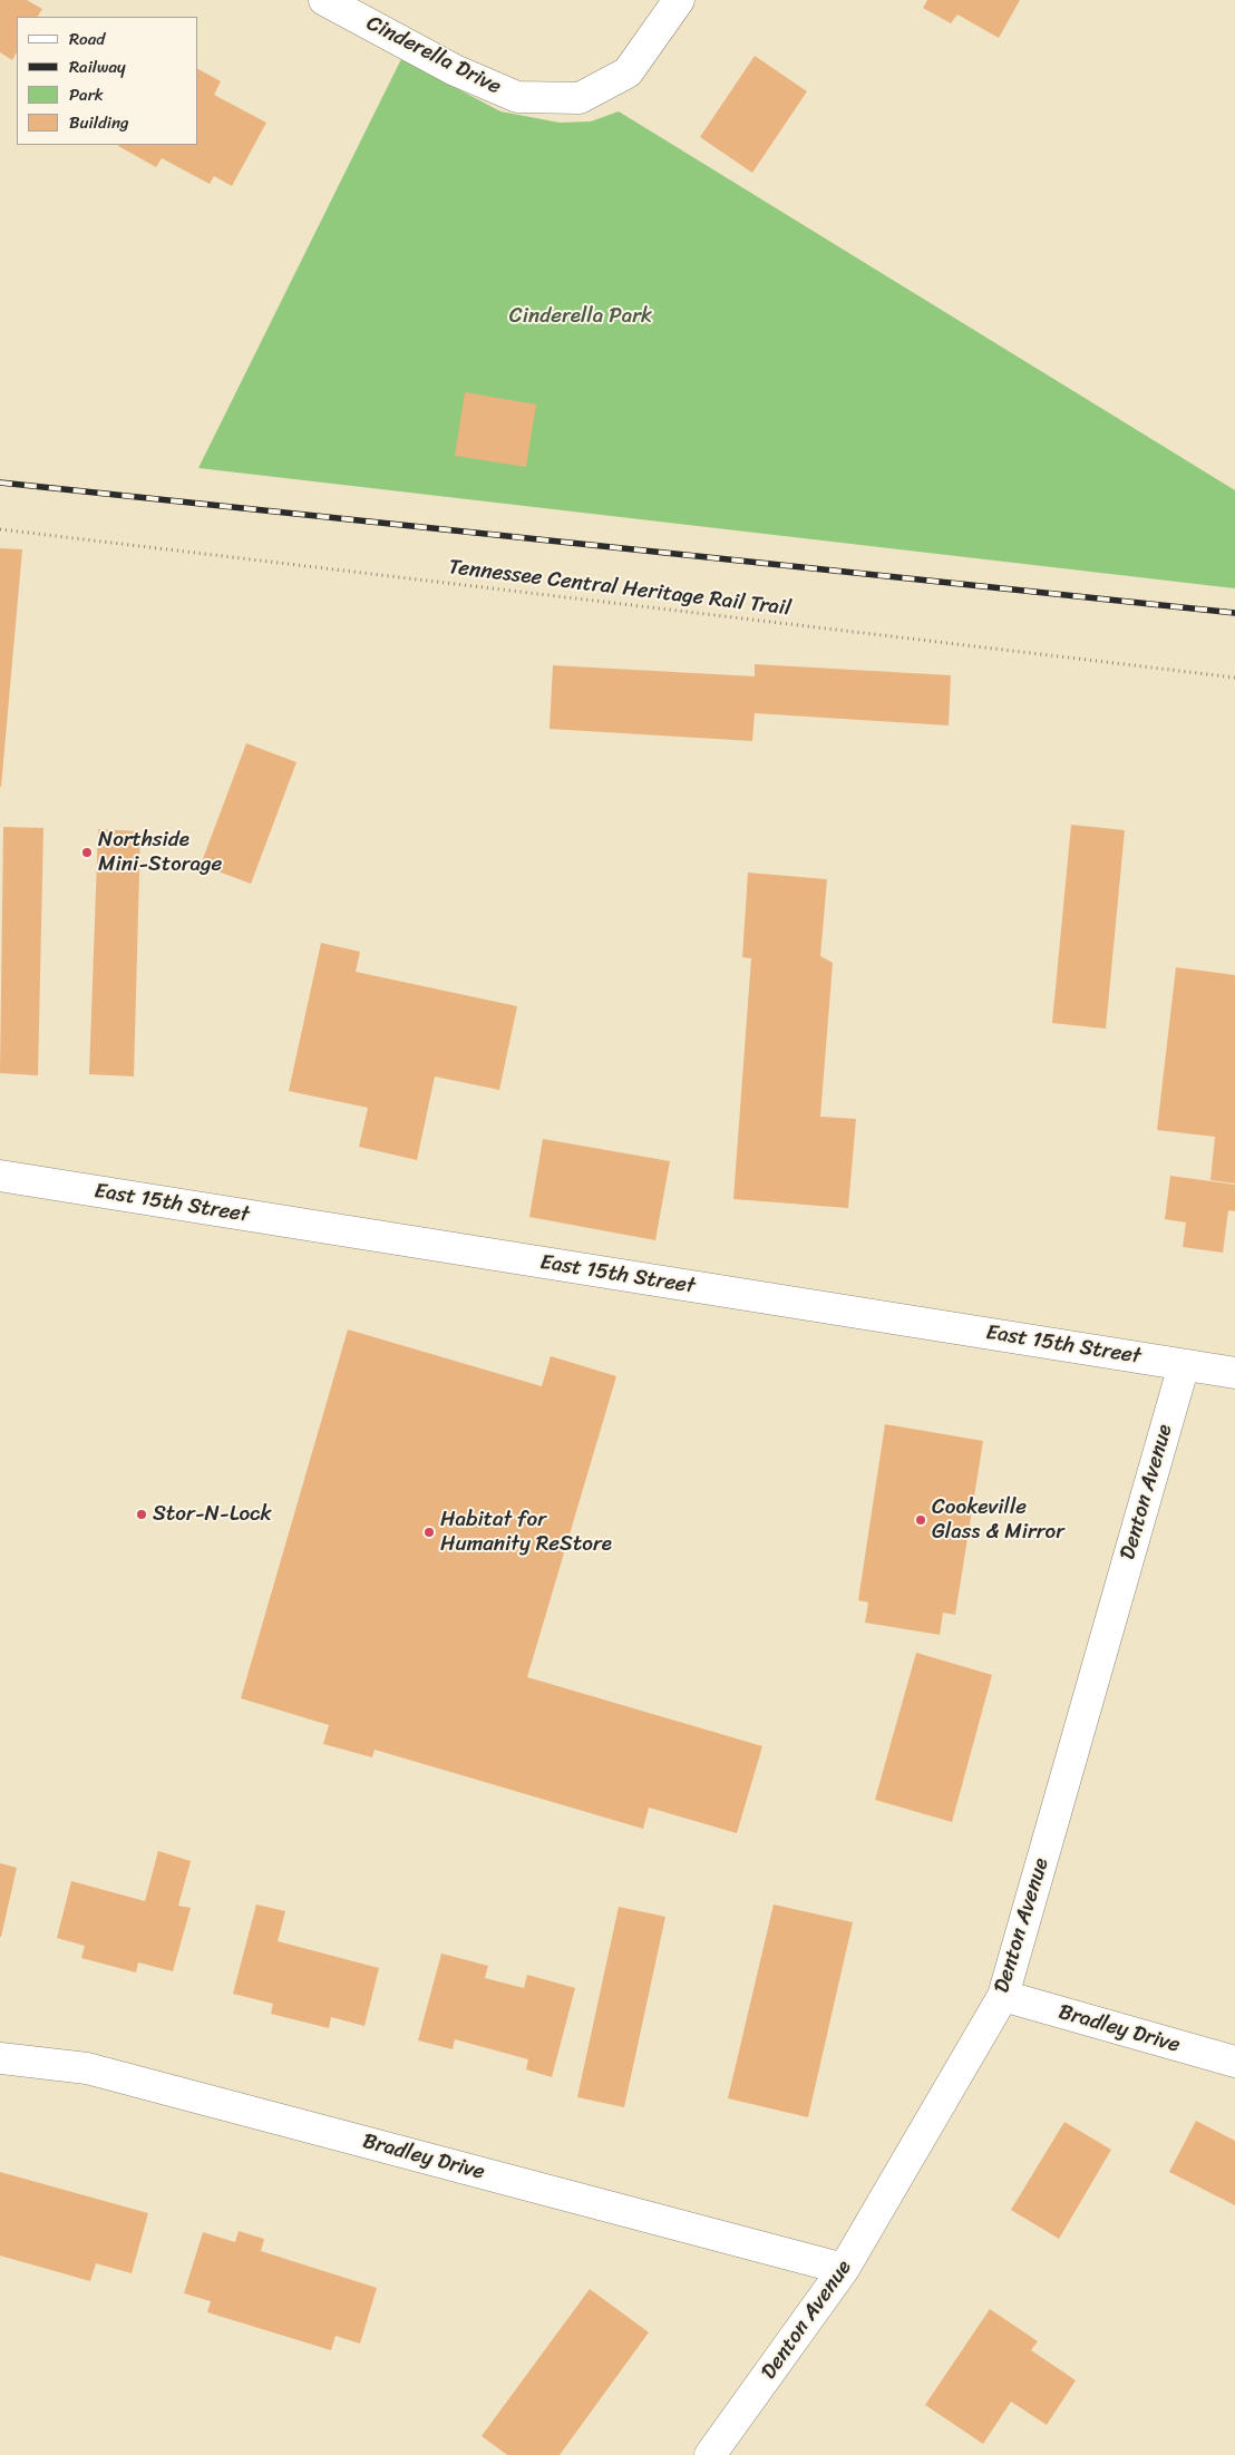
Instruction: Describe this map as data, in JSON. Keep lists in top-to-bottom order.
{
  "streets": {
    "street": [
      "Cinderella Drive",
      "East 15th Street",
      "Denton Avenue",
      "Bradley Drive"
    ],
    "path": ["Tennessee Central Heritage Rail Trail"]
  },
  "crossings": [
    ["East 15th Street", "Denton Avenue"],
    ["Denton Avenue", "Bradley Drive"]
  ],
  "parks": ["Cinderella Park"],
  "places": [
    "Northside Mini-Storage",
    "Stor-N-Lock",
    "Cookeville Glass & Mirror",
    "Habitat for Humanity ReStore"
  ],
  "legend": [
    "Road",
    "Railway",
    "Park",
    "Building"
  ]
}
